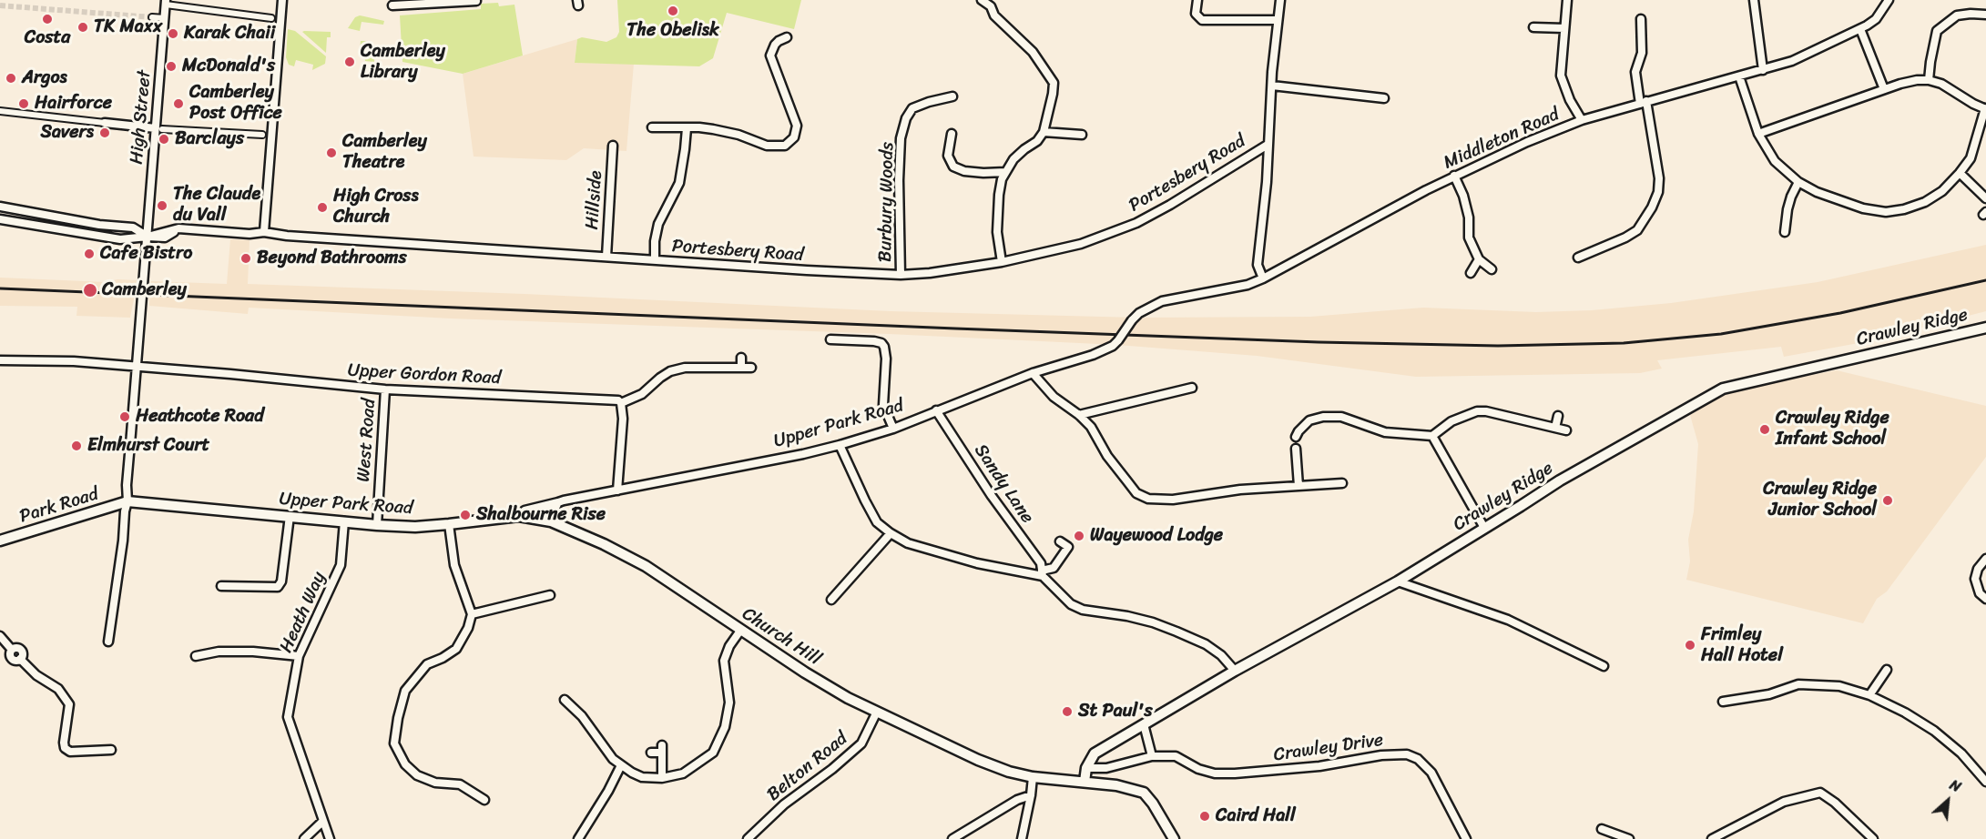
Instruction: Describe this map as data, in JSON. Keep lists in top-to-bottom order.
{
  "streets": {
    "street": [
      "High Street",
      "Middleton Road",
      "Portesbery Road",
      "Hillside",
      "Burbury Woods",
      "Crawley Ridge",
      "Upper Gordon Road",
      "Upper Park Road",
      "West Road",
      "Sandy Lane",
      "Park Road",
      "Heath Way",
      "Church Hill",
      "Crawley Drive",
      "Belton Road"
    ]
  },
  "crossings": [
    ["High Street", "Portesbery Road"],
    ["Middleton Road", "Upper Park Road"],
    ["Portesbery Road", "Hillside"],
    ["Portesbery Road", "Burbury Woods"],
    ["Crawley Ridge", "Sandy Lane"],
    ["Crawley Ridge", "Crawley Drive"],
    ["Upper Gordon Road", "West Road"],
    ["Upper Park Road", "West Road"],
    ["Upper Park Road", "Sandy Lane"],
    ["Upper Park Road", "Park Road"],
    ["Upper Park Road", "Heath Way"],
    ["Upper Park Road", "Church Hill"],
    ["Church Hill", "Belton Road"]
  ],
  "places": [
    "The Obelisk",
    "Costa",
    "TK Maxx",
    "Karak Chaii",
    "Camberley Library",
    "McDonald's",
    "Argos",
    "Hairforce",
    "Camberley Post Office",
    "Savers",
    "Barclays",
    "Camberley Theatre",
    "The Claude du Vall",
    "High Cross Church",
    "Cafe Bistro",
    "Beyond Bathrooms",
    "Camberley",
    "Heathcote Road",
    "Crawley Ridge Infant School",
    "Elmhurst Court",
    "Crawley Ridge Junior School",
    "Shalbourne Rise",
    "Wayewood Lodge",
    "Frimley Hall Hotel",
    "St Paul's",
    "Caird Hall"
  ],
  "north": "top right"
}
